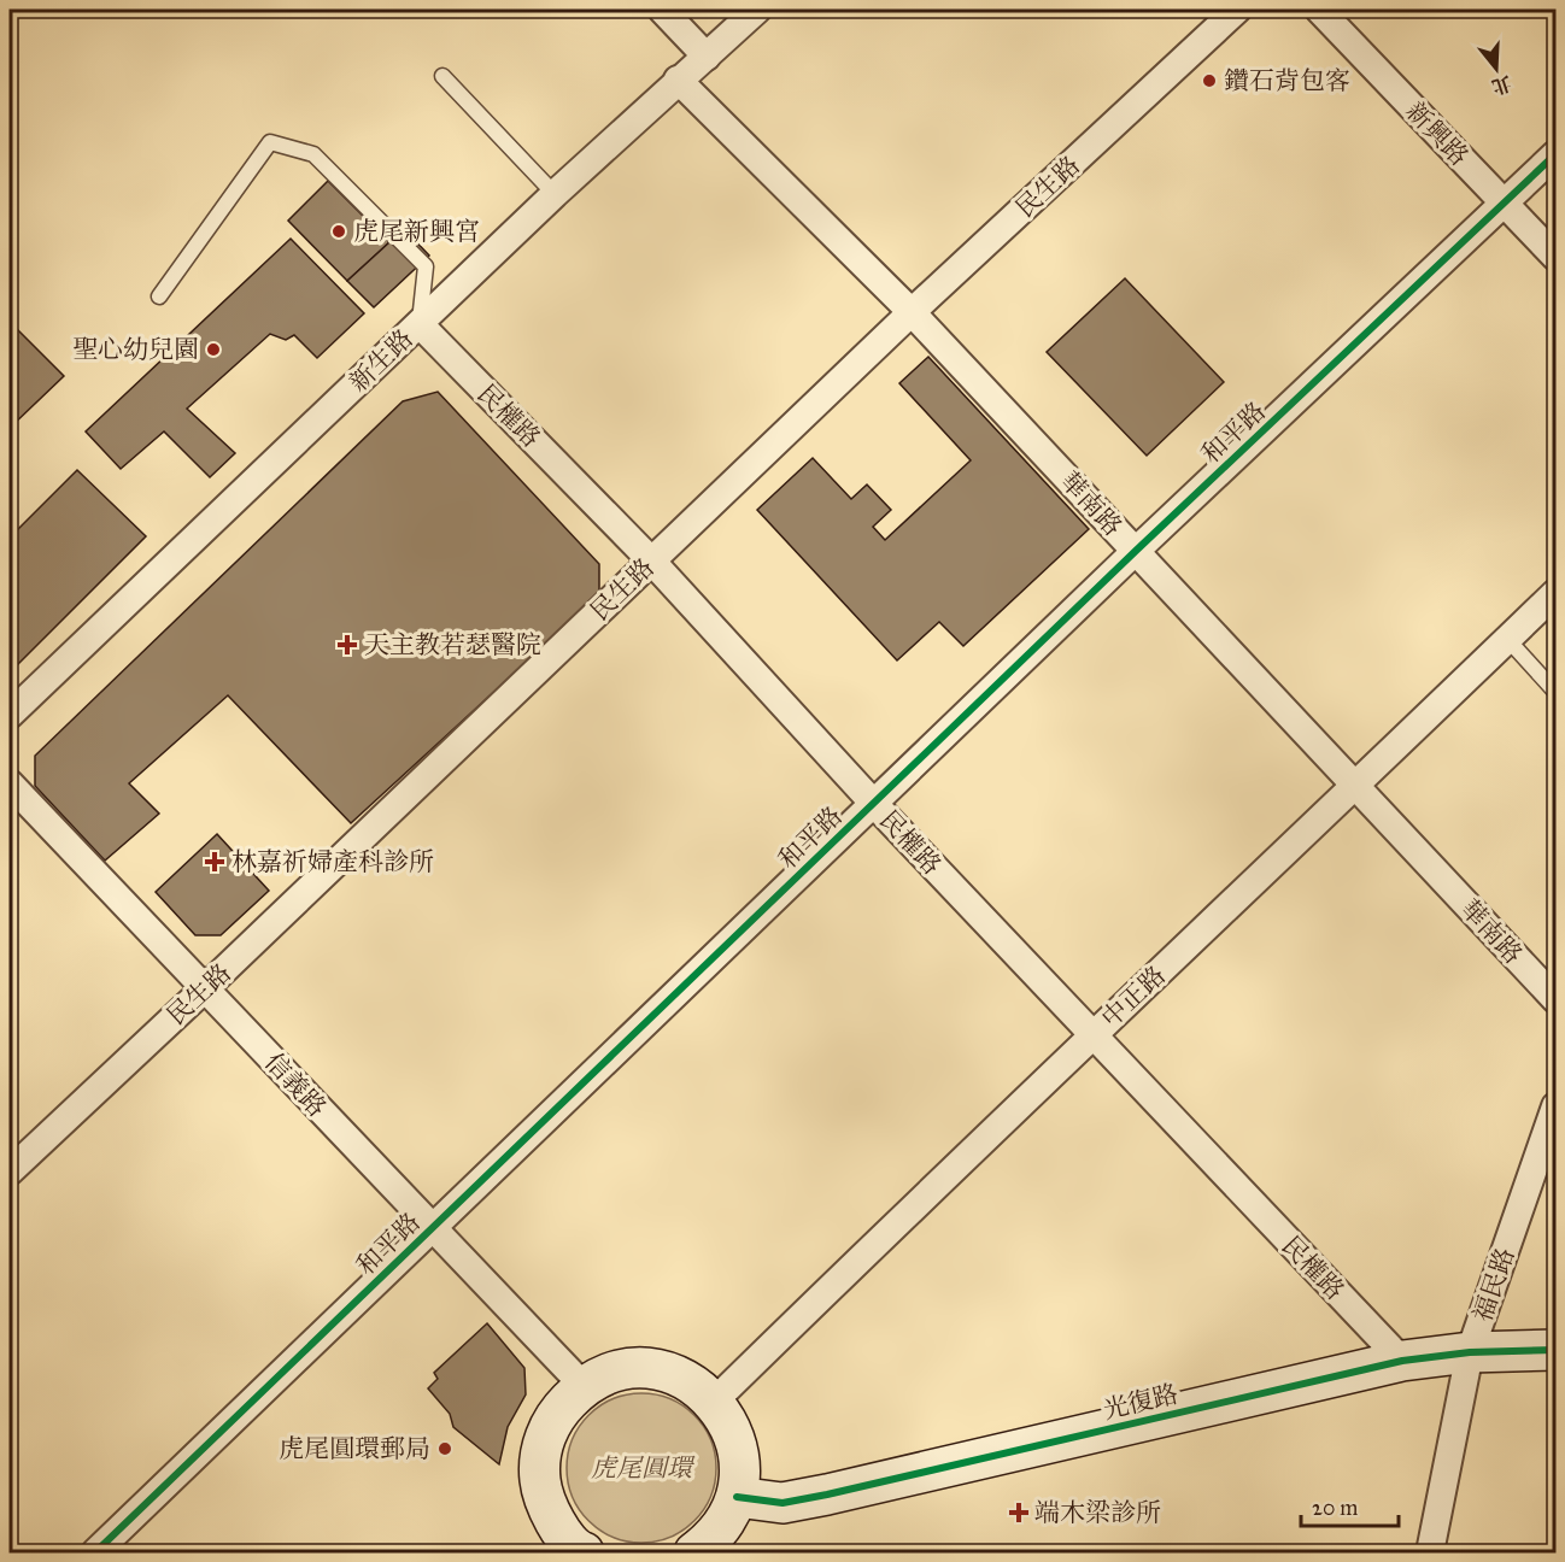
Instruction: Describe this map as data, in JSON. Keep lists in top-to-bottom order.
{
  "streets": {
    "street": [
      "新興路",
      "民生路",
      "新生路",
      "民權路",
      "和平路",
      "華南路",
      "中正路",
      "信義路",
      "福民路",
      "光復路"
    ]
  },
  "crossings": [
    ["新興路", "和平路"],
    ["民生路", "民權路"],
    ["民生路", "華南路"],
    ["民生路", "信義路"],
    ["新生路", "民權路"],
    ["新生路", "華南路"],
    ["民權路", "和平路"],
    ["民權路", "中正路"],
    ["民權路", "光復路"],
    ["和平路", "華南路"],
    ["和平路", "信義路"],
    ["華南路", "中正路"],
    ["福民路", "光復路"]
  ],
  "parks": ["虎尾圓環"],
  "places": {
    "other": [
      "鑽石背包客",
      "虎尾新興宮",
      "聖心幼兒園",
      "虎尾圓環郵局"
    ],
    "health": ["天主教若瑟醫院", "林嘉祈婦產科診所", "端木梁診所"]
  },
  "scale_bar": "20 m",
  "north": "bottom"
}
